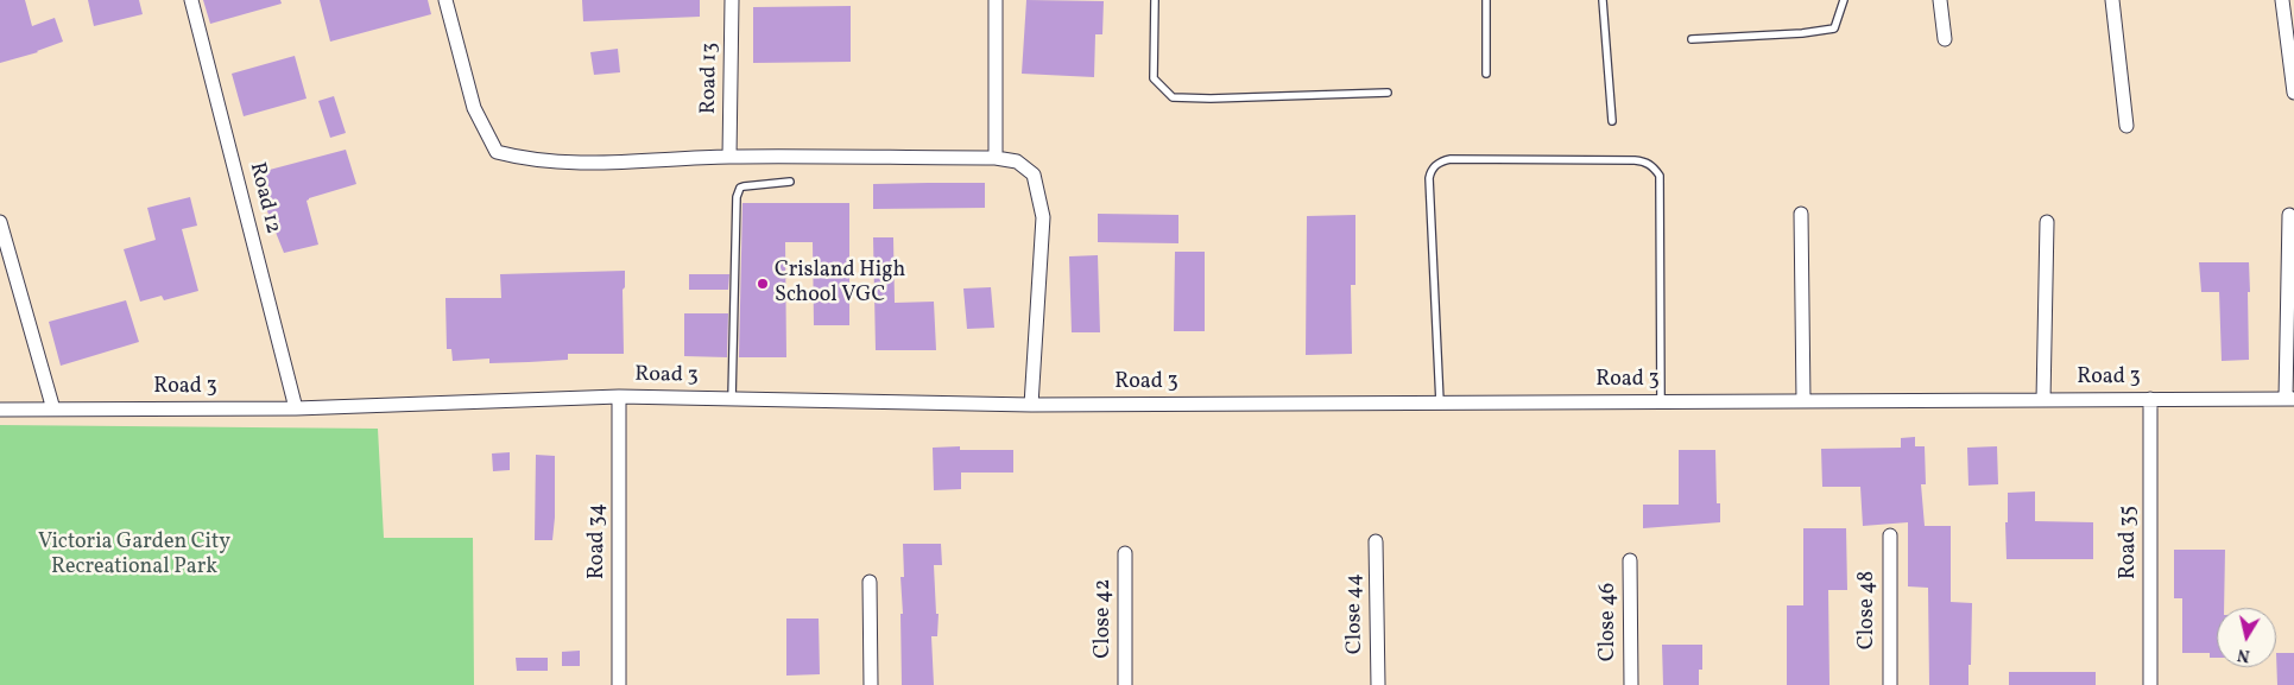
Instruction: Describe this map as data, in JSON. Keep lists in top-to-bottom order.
{
  "streets": {
    "street": [
      "Road 13",
      "Road 12",
      "Road 3",
      "Road 34",
      "Road 35",
      "Close 48",
      "Close 44",
      "Close 42",
      "Close 46"
    ]
  },
  "crossings": [
    ["Road 12", "Road 3"],
    ["Road 3", "Road 34"],
    ["Road 3", "Road 35"]
  ],
  "parks": ["Victoria Garden City Recreational Park"],
  "places": ["Crisland High School VGC"],
  "north": "bottom"
}
